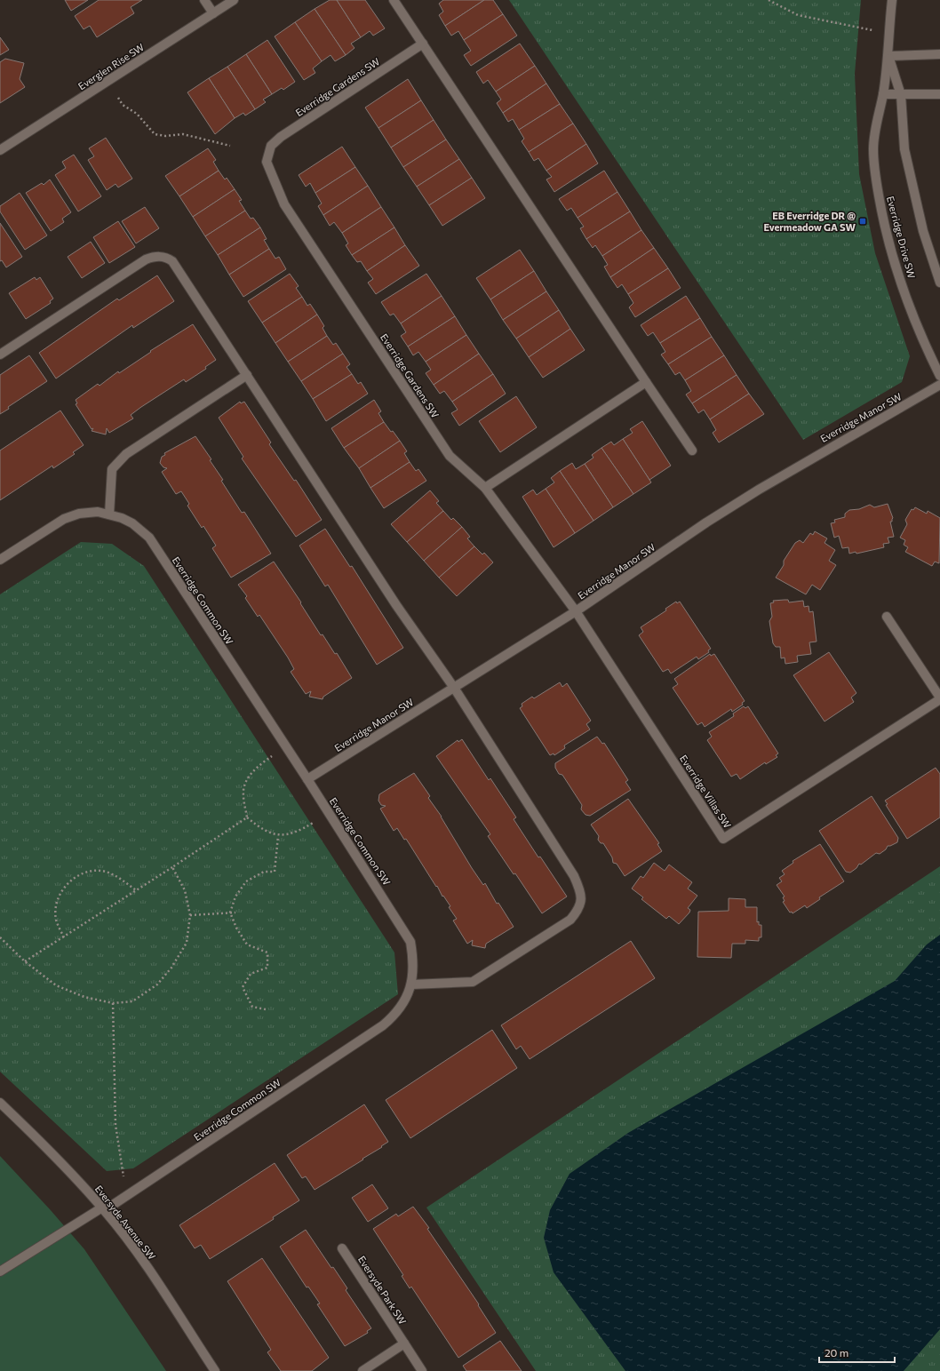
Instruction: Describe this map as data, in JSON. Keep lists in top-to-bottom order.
{
  "streets": {
    "street": [
      "Everglen Rise SW",
      "Everridge Gardens SW",
      "Everridge Drive SW",
      "Everridge Manor SW",
      "Everridge Common SW",
      "Everridge Villas SW",
      "Eversyde Avenue SW",
      "Eversyde Park SW"
    ]
  },
  "crossings": [
    ["Everridge Gardens SW", "Everridge Manor SW"],
    ["Everridge Gardens SW", "Everridge Villas SW"],
    ["Everridge Manor SW", "Everridge Common SW"],
    ["Everridge Manor SW", "Everridge Villas SW"],
    ["Everridge Common SW", "Eversyde Avenue SW"]
  ],
  "places": {
    "transit": ["EB Everridge DR @ Evermeadow GA SW"]
  },
  "scale_bar": "20 m"
}
